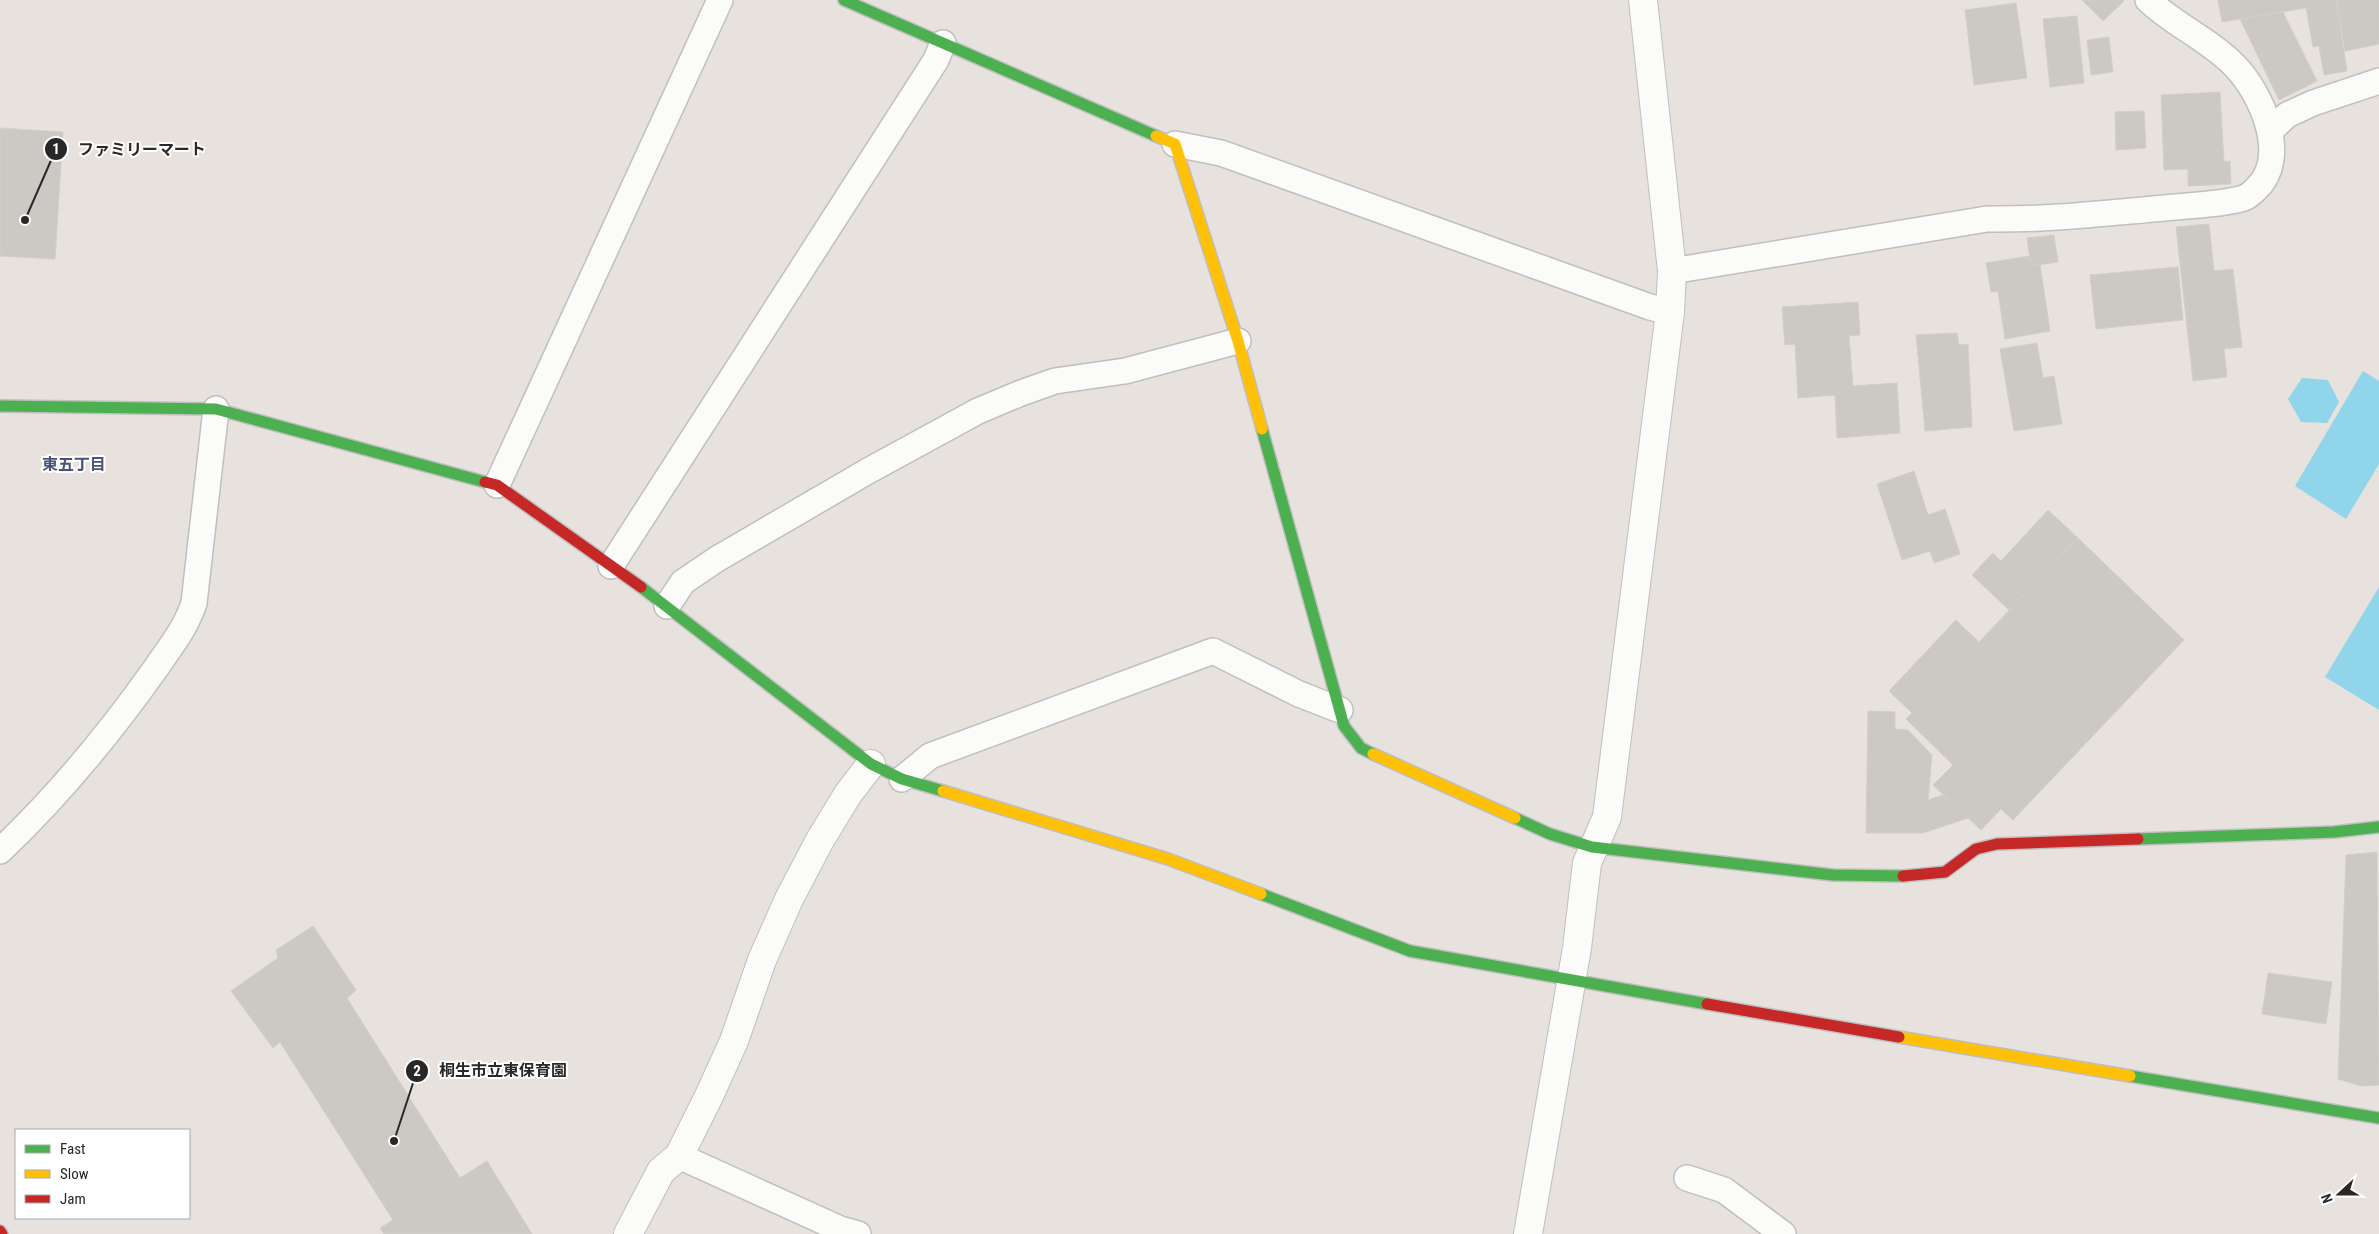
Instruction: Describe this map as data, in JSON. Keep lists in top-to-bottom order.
{
  "districts": ["東五丁目"],
  "places": ["ファミリーマート", "桐生市立東保育園"],
  "legend": ["Fast", "Slow", "Jam"],
  "north": "left"
}
